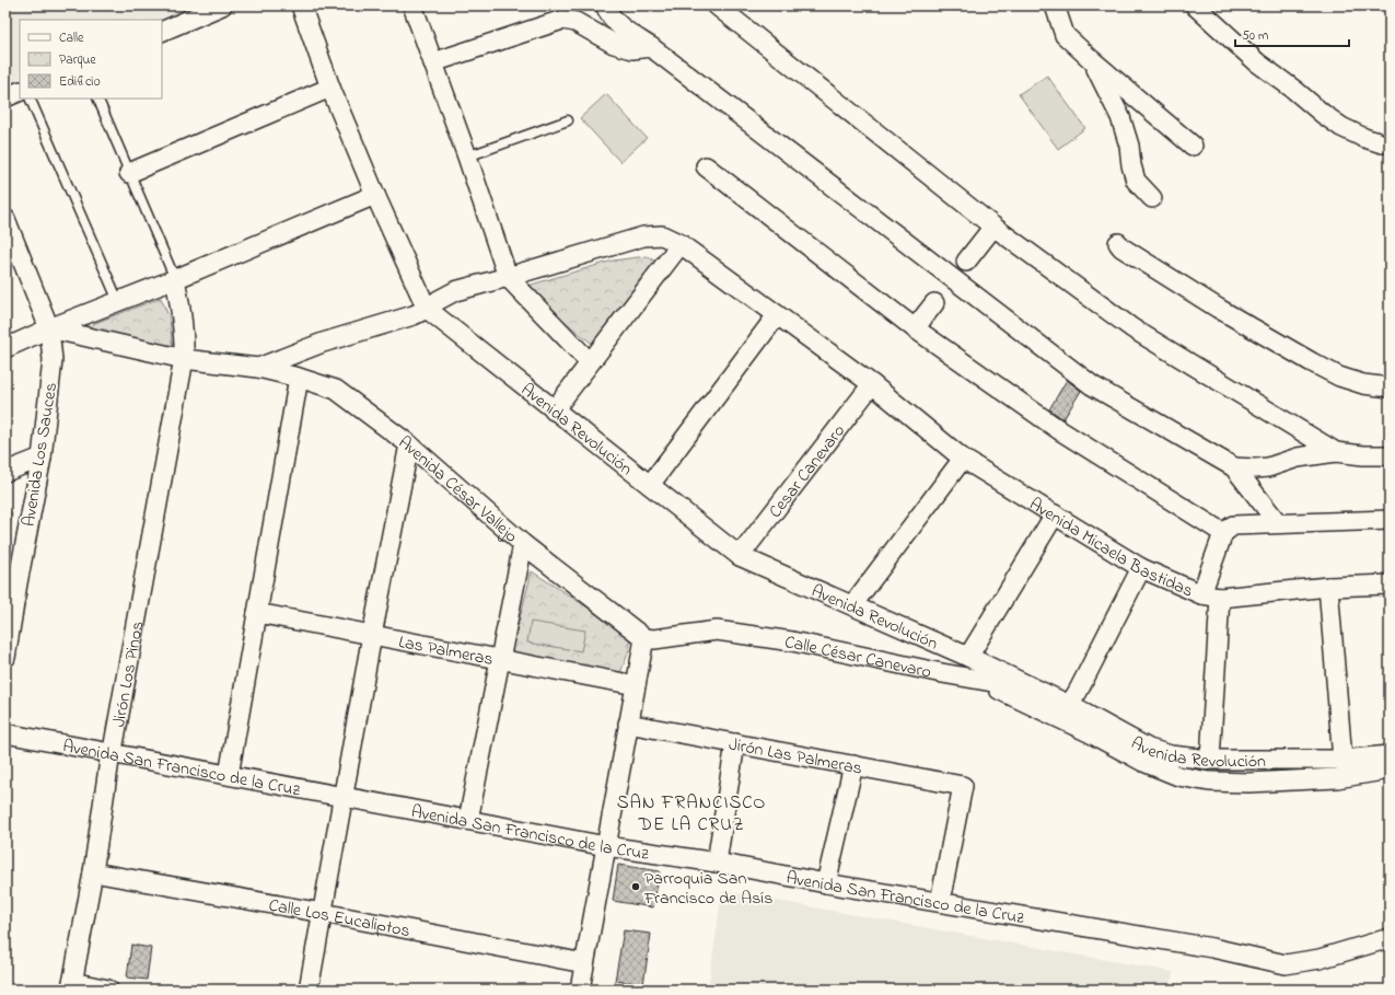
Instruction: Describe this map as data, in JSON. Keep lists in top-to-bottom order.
{
  "streets": {
    "street": [
      "Avenida Revolución",
      "Avenida Los Sauces",
      "Cesar Canevaro",
      "Avenida César Vallejo",
      "Avenida Micaela Bastidas",
      "Las Palmeras",
      "Calle César Canevaro",
      "Jirón Los Pinos",
      "Jirón Las Palmeras",
      "Avenida San Francisco de la Cruz",
      "Calle Los Eucaliptos"
    ]
  },
  "crossings": [
    ["Avenida Revolución", "Cesar Canevaro"],
    ["Avenida Revolución", "Avenida Micaela Bastidas"],
    ["Avenida Revolución", "Calle César Canevaro"],
    ["Avenida Los Sauces", "Avenida César Vallejo"],
    ["Cesar Canevaro", "Avenida Micaela Bastidas"],
    ["Avenida César Vallejo", "Avenida Micaela Bastidas"],
    ["Avenida César Vallejo", "Calle César Canevaro"],
    ["Avenida César Vallejo", "Jirón Los Pinos"],
    ["Jirón Los Pinos", "Avenida San Francisco de la Cruz"],
    ["Jirón Los Pinos", "Calle Los Eucaliptos"],
    ["Jirón Las Palmeras", "Avenida San Francisco de la Cruz"]
  ],
  "districts": ["SAN FRANCISCO DE LA CRUZ"],
  "places": ["Parroquia San Francisco de Asís"],
  "legend": ["Calle", "Parque", "Edificio"],
  "scale_bar": "50 m"
}
